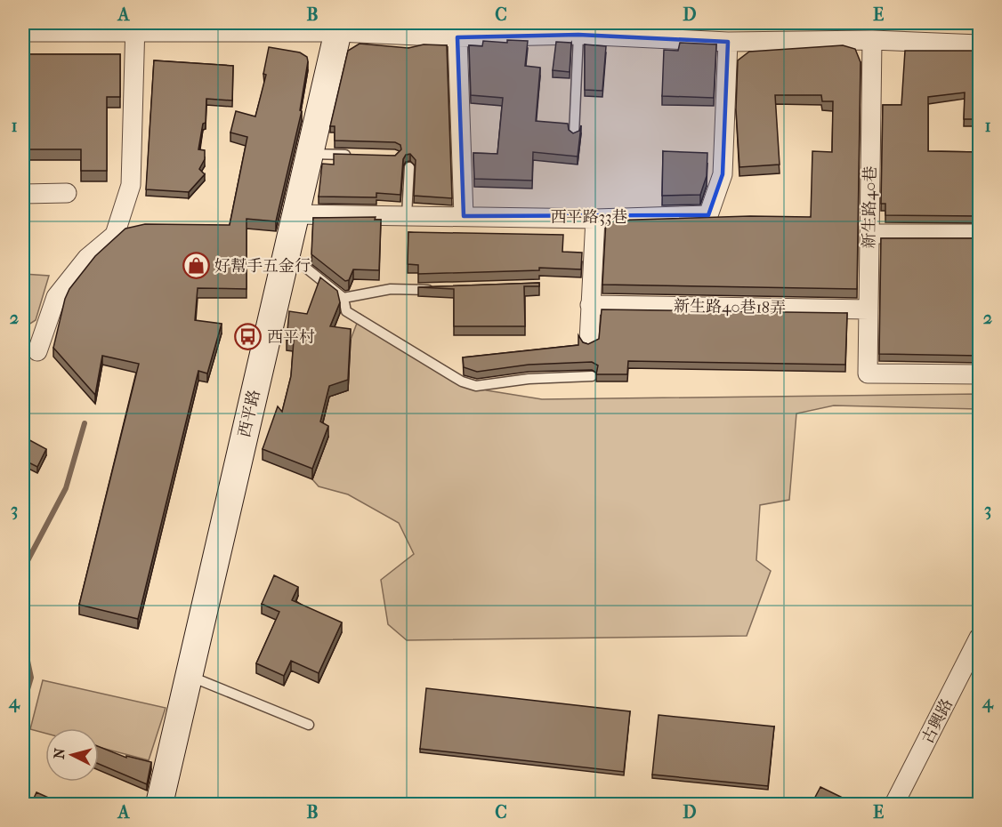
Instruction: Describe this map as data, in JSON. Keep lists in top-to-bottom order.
{
  "streets": {
    "main road": ["西平路"],
    "street": [
      "新生路40巷",
      "西平路33巷",
      "新生路40巷18弄",
      "古興路"
    ]
  },
  "crossings": [
    ["新生路40巷", "新生路40巷18弄"],
    ["西平路33巷", "西平路"]
  ],
  "places": {
    "shop": ["好幫手五金行"],
    "bus stop": ["西平村"]
  },
  "north": "left",
  "grid": {
    "columns": [
      "A",
      "B",
      "C",
      "D",
      "E"
    ],
    "rows": [
      "1",
      "2",
      "3",
      "4"
    ]
  }
}
